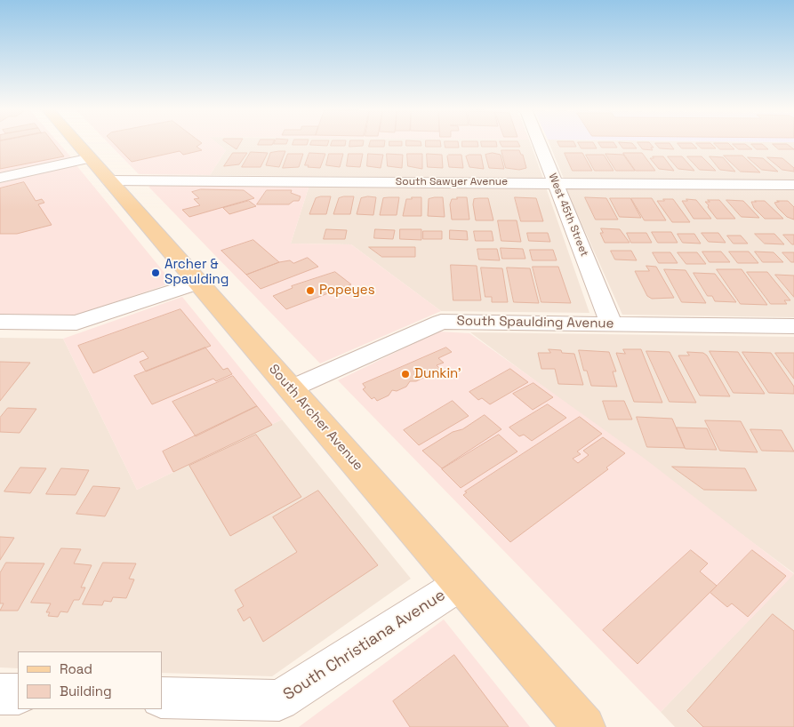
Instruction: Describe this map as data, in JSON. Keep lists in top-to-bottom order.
{
  "streets": {
    "main road": ["South Archer Avenue"],
    "street": [
      "South Sawyer Avenue",
      "West 45th Street",
      "South Spaulding Avenue",
      "South Christiana Avenue"
    ]
  },
  "crossings": [
    ["South Sawyer Avenue", "West 45th Street"],
    ["South Sawyer Avenue", "South Archer Avenue"],
    ["West 45th Street", "South Spaulding Avenue"],
    ["South Spaulding Avenue", "South Archer Avenue"],
    ["South Archer Avenue", "South Christiana Avenue"]
  ],
  "places": ["Archer & Spaulding", "Popeyes", "Dunkin'"],
  "legend": ["Road", "Building"]
}
